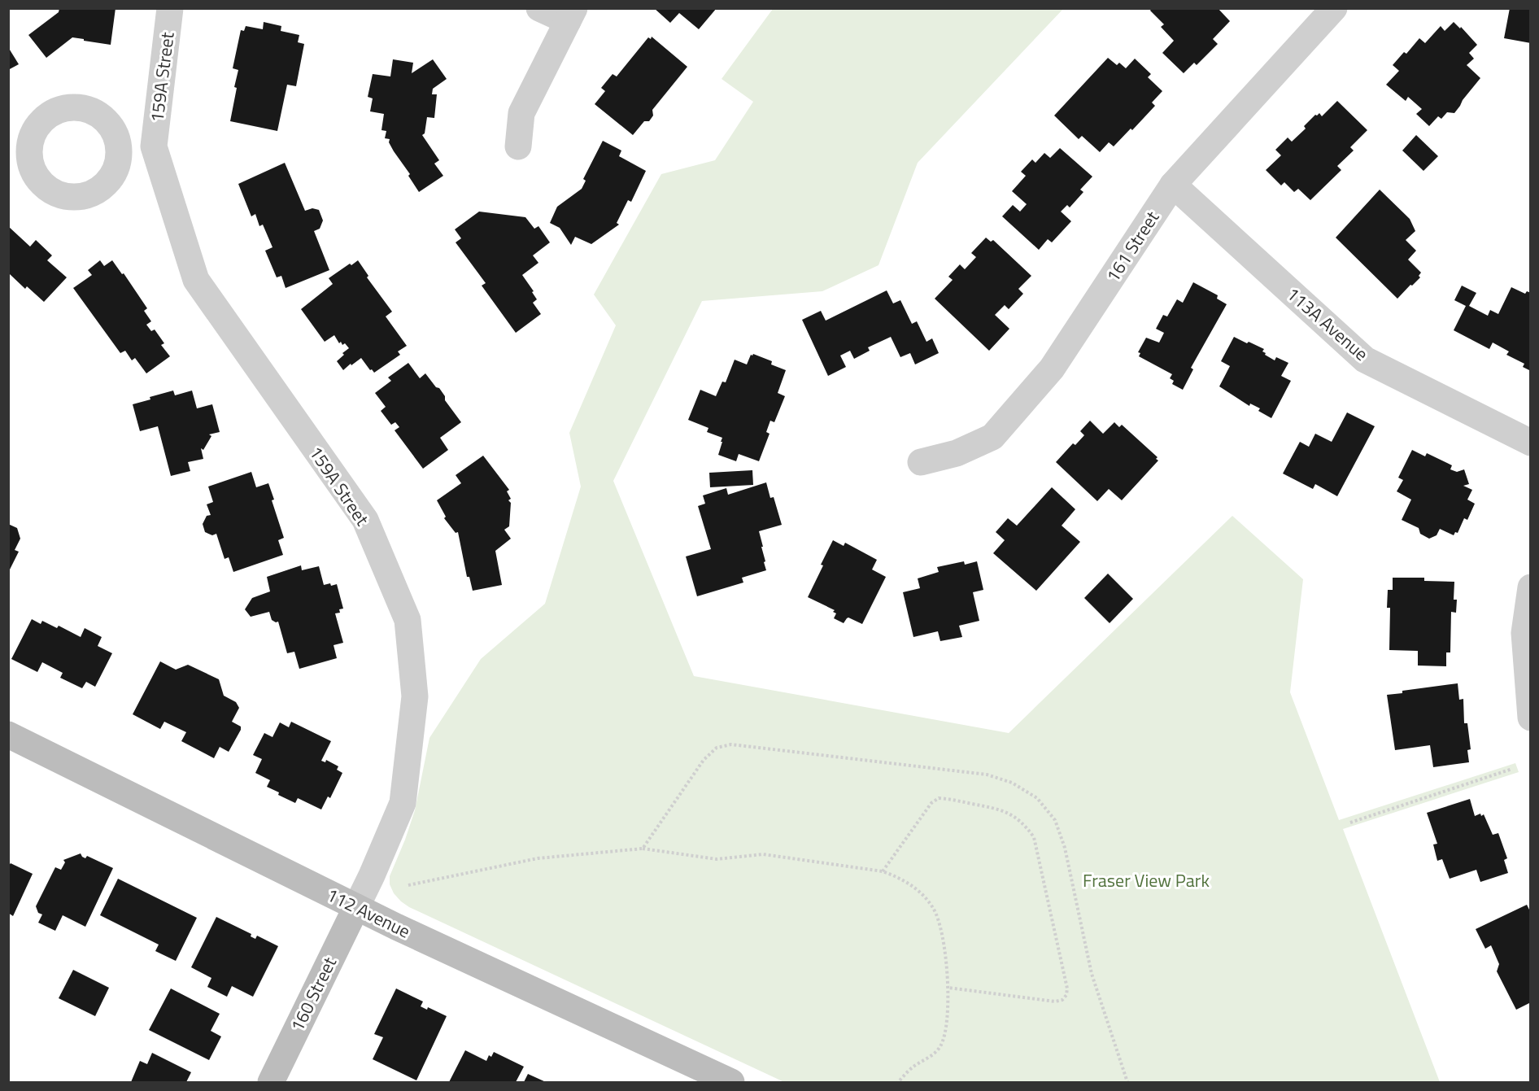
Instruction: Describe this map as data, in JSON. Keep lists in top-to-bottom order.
{
  "streets": {
    "street": [
      "159A Street",
      "161 Street",
      "113A Avenue",
      "112 Avenue",
      "160 Street"
    ]
  },
  "crossings": [
    ["159A Street", "112 Avenue"],
    ["159A Street", "160 Street"],
    ["161 Street", "113A Avenue"],
    ["112 Avenue", "160 Street"]
  ],
  "parks": ["Fraser View Park"]
}
